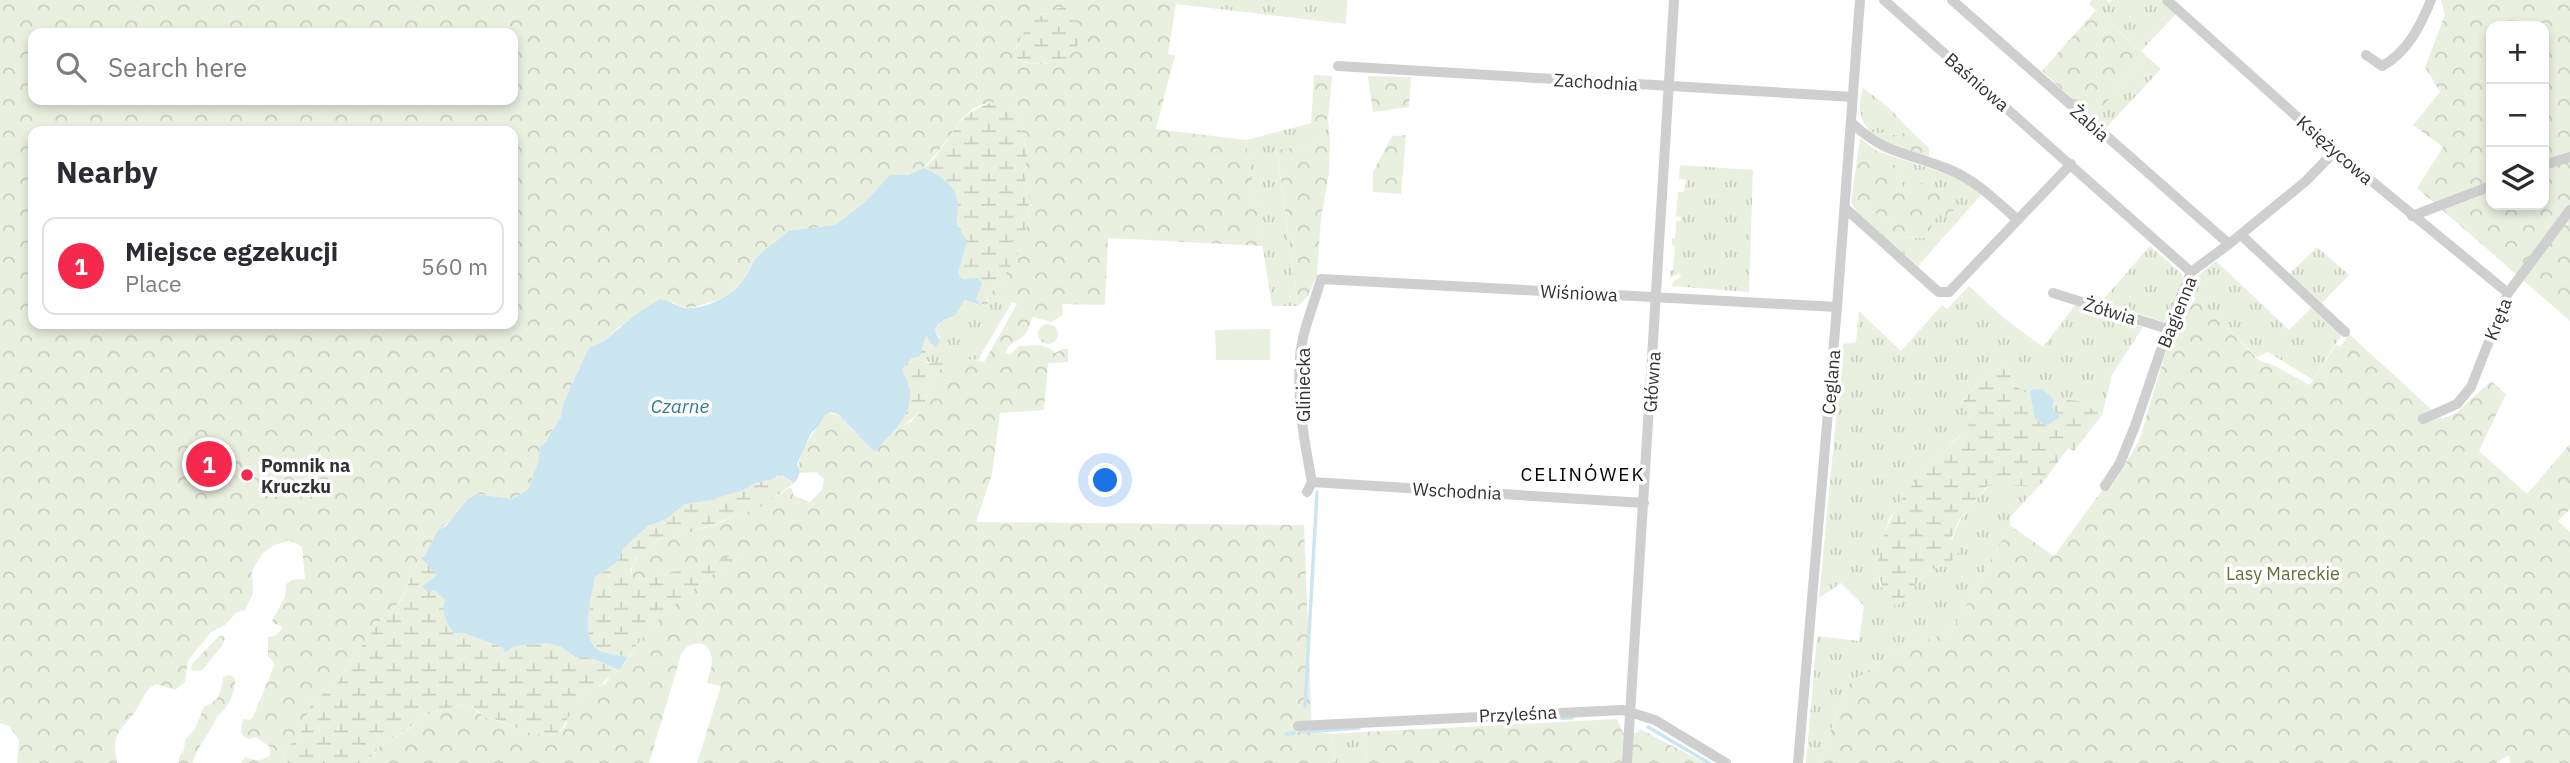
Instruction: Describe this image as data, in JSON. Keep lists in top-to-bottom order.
{
  "streets": {
    "street": [
      "Zachodnia",
      "Baśniowa",
      "Żabia",
      "Księżycowa",
      "Wiśniowa",
      "Żółwia",
      "Bagienna",
      "Kręta",
      "Główna",
      "Ceglana",
      "Gliniecka",
      "Wschodnia",
      "Przyleśna"
    ]
  },
  "crossings": [
    ["Zachodnia", "Główna"],
    ["Zachodnia", "Ceglana"],
    ["Baśniowa", "Bagienna"],
    ["Żabia", "Bagienna"],
    ["Księżycowa", "Bagienna"],
    ["Księżycowa", "Kręta"],
    ["Wiśniowa", "Główna"],
    ["Wiśniowa", "Ceglana"],
    ["Wiśniowa", "Gliniecka"],
    ["Żółwia", "Bagienna"],
    ["Główna", "Wschodnia"],
    ["Główna", "Przyleśna"],
    ["Gliniecka", "Wschodnia"]
  ],
  "districts": ["CELINÓWEK"],
  "water": ["Czarne"],
  "parks": ["Lasy Mareckie"],
  "places": ["Pomnik na Kruczku"],
  "page": {
    "map_buttons": ["+", "−"],
    "search": "Search here",
    "heading": "Nearby",
    "list": [
      {
        "mark": "1",
        "name": "Miejsce egzekucji",
        "note": "Place",
        "value": "560 m"
      }
    ],
    "pins": "1"
  }
}
